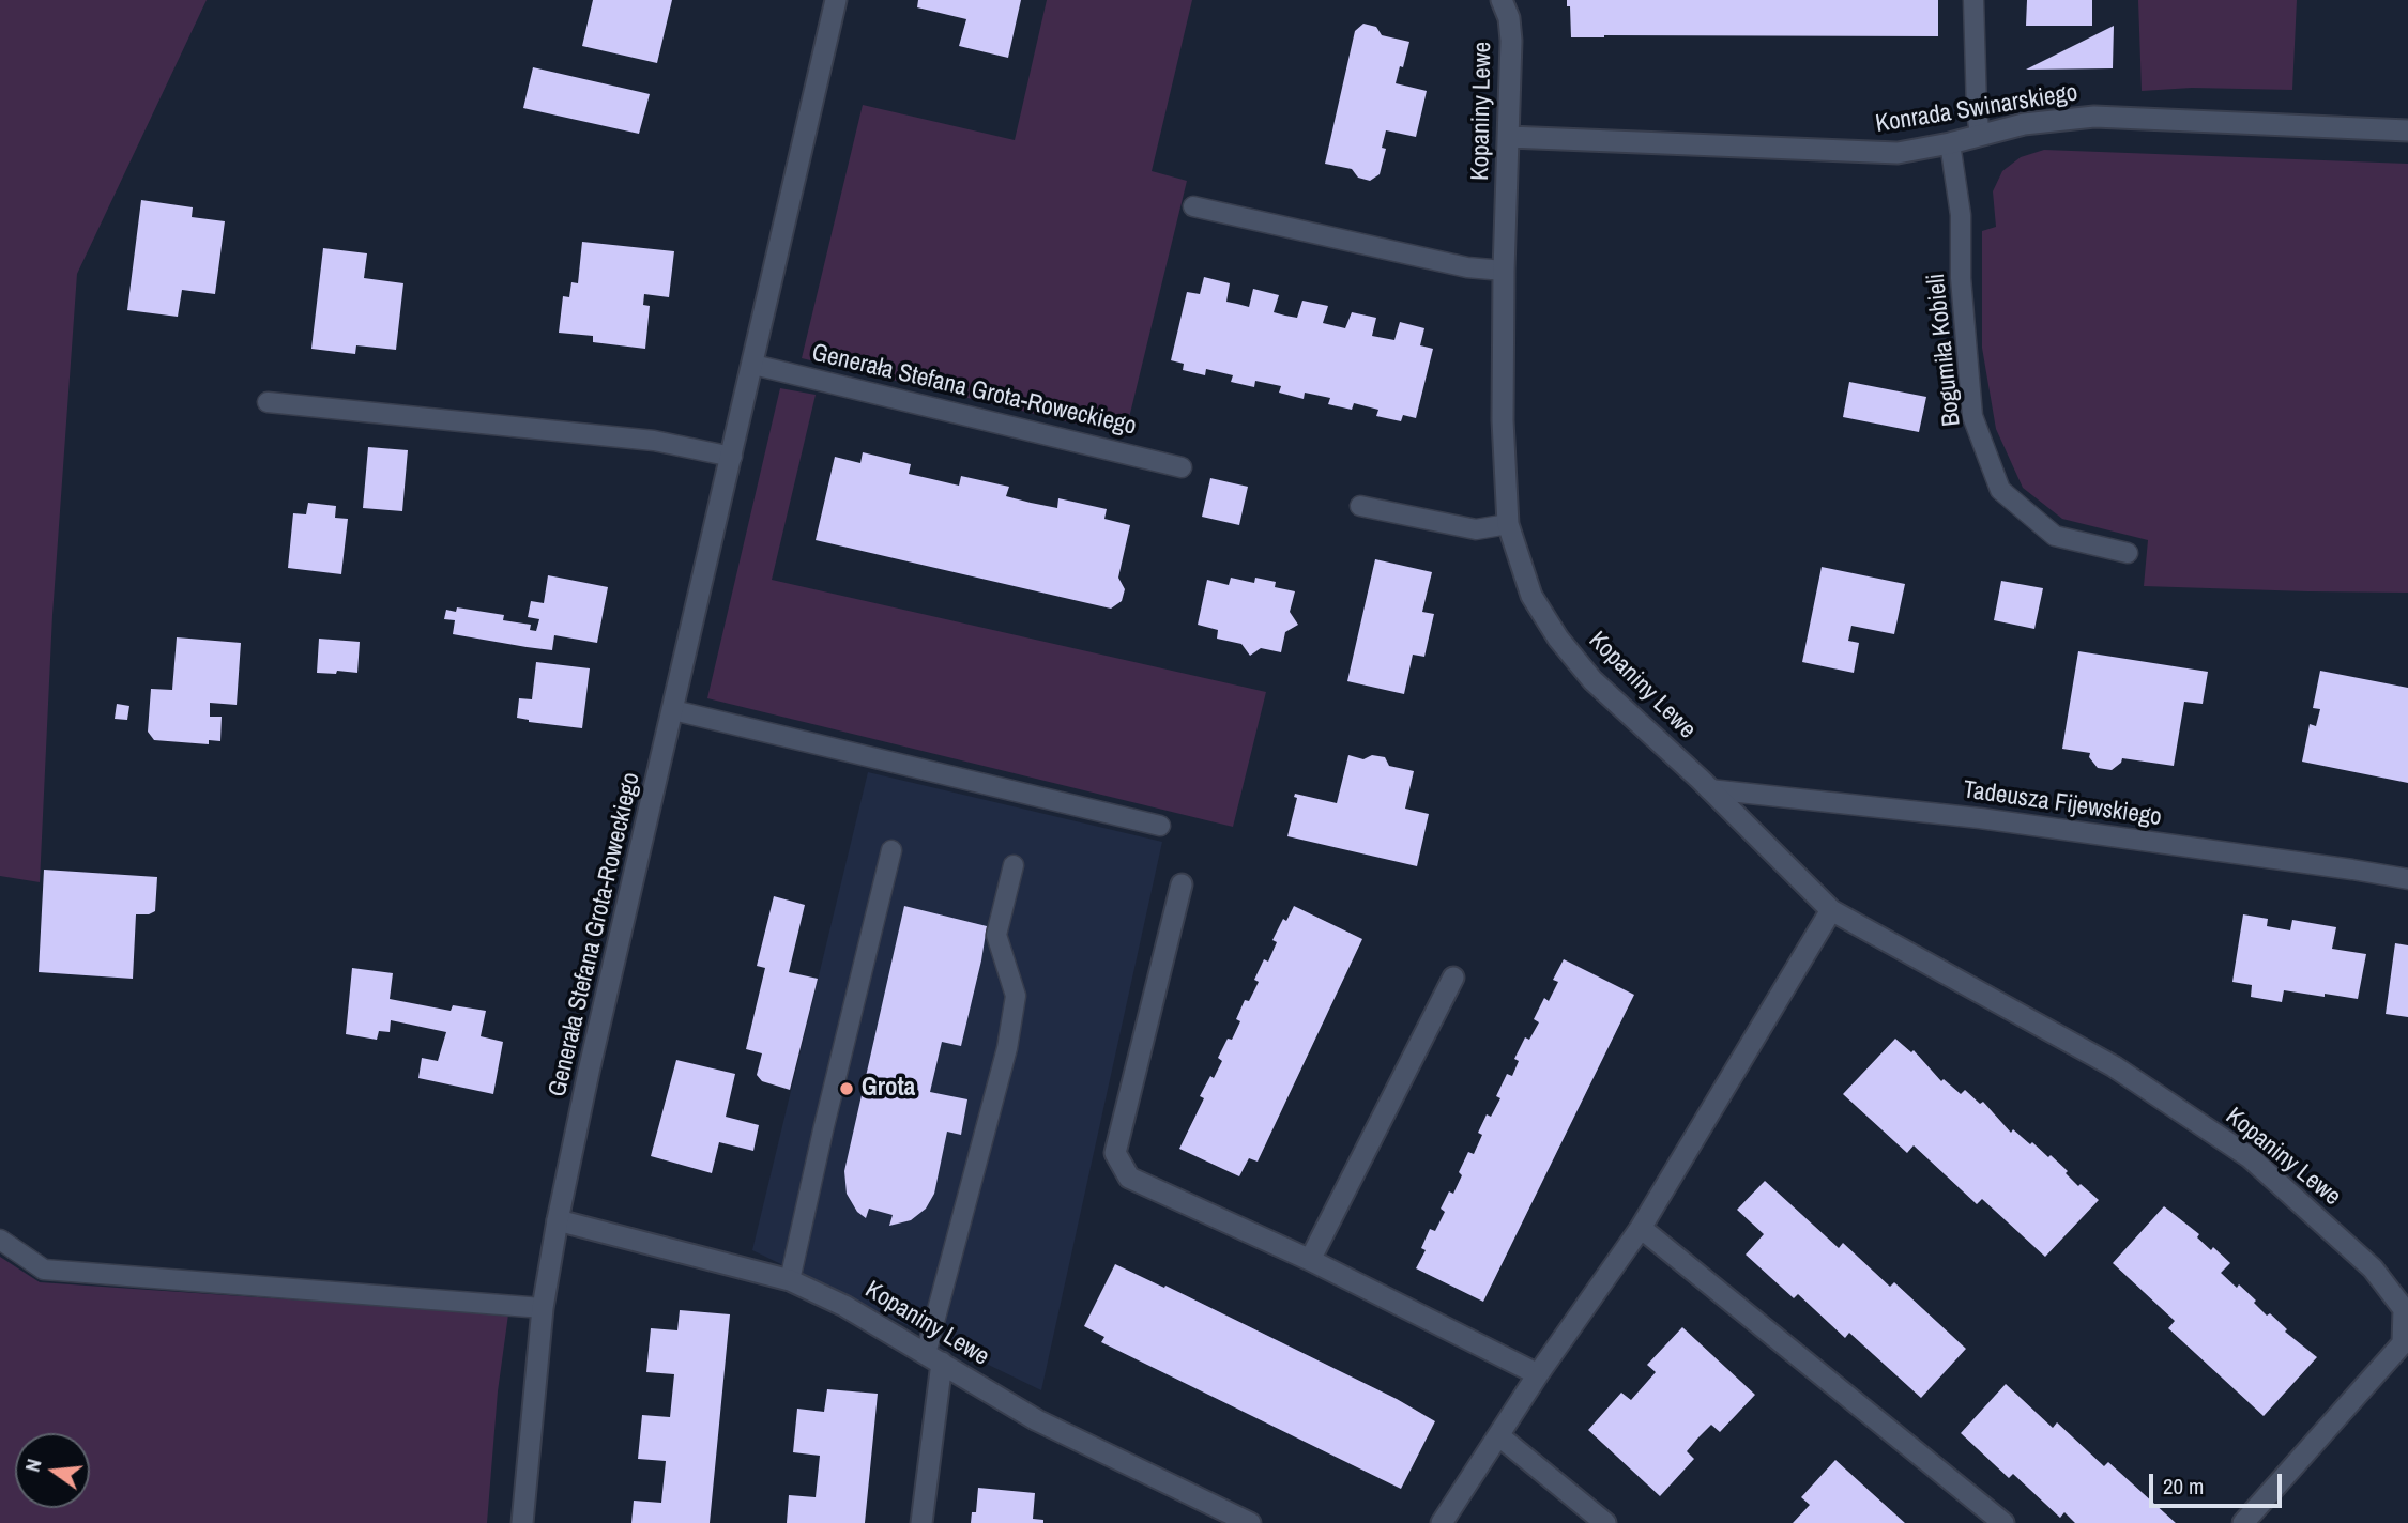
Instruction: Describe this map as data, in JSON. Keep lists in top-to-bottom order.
{
  "streets": {
    "street": ["Konrada Swinarskiego", "Kopaniny Lewe", "Generała Stefana Grota-Roweckiego"],
    "lane": ["Bogumiła Kobieli", "Tadeusza Fijewskiego"]
  },
  "crossings": [
    ["Konrada Swinarskiego", "Kopaniny Lewe"],
    ["Konrada Swinarskiego", "Bogumiła Kobieli"],
    ["Kopaniny Lewe", "Generała Stefana Grota-Roweckiego"],
    ["Kopaniny Lewe", "Tadeusza Fijewskiego"]
  ],
  "places": ["Grota"],
  "scale_bar": "20 m",
  "north": "left"
}
